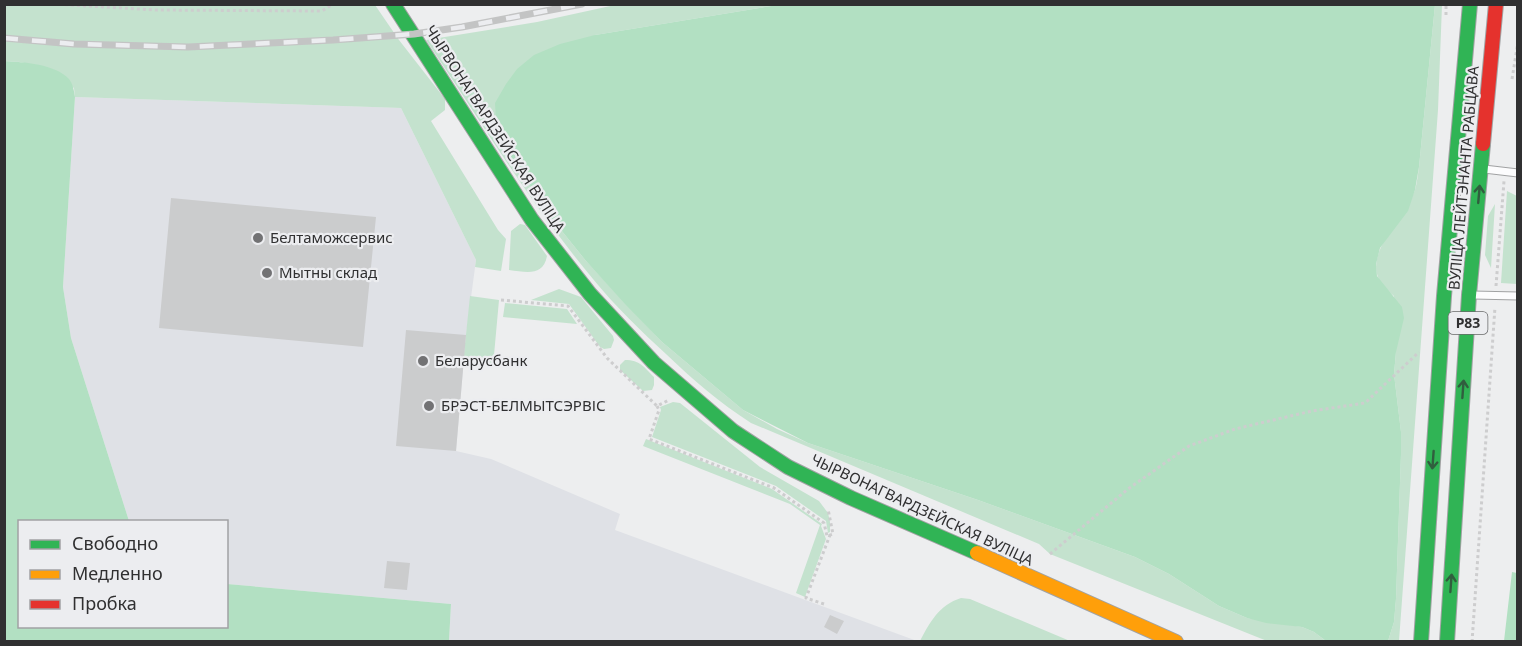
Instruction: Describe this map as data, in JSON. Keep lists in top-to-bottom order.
{
  "streets": {
    "main road": ["ЧЫРВОНАГВАРДЗЕЙСКАЯ ВУЛІЦА", "ВУЛІЦА ЛЕЙТЭНАНТА РАБЦАВА", "Р83"]
  },
  "places": [
    "Белтаможсервис",
    "Мытны склад",
    "Беларусбанк",
    "БРЭСТ-БЕЛМЫТСЭРВІС"
  ],
  "legend": ["Свободно", "Медленно", "Пробка"]
}
